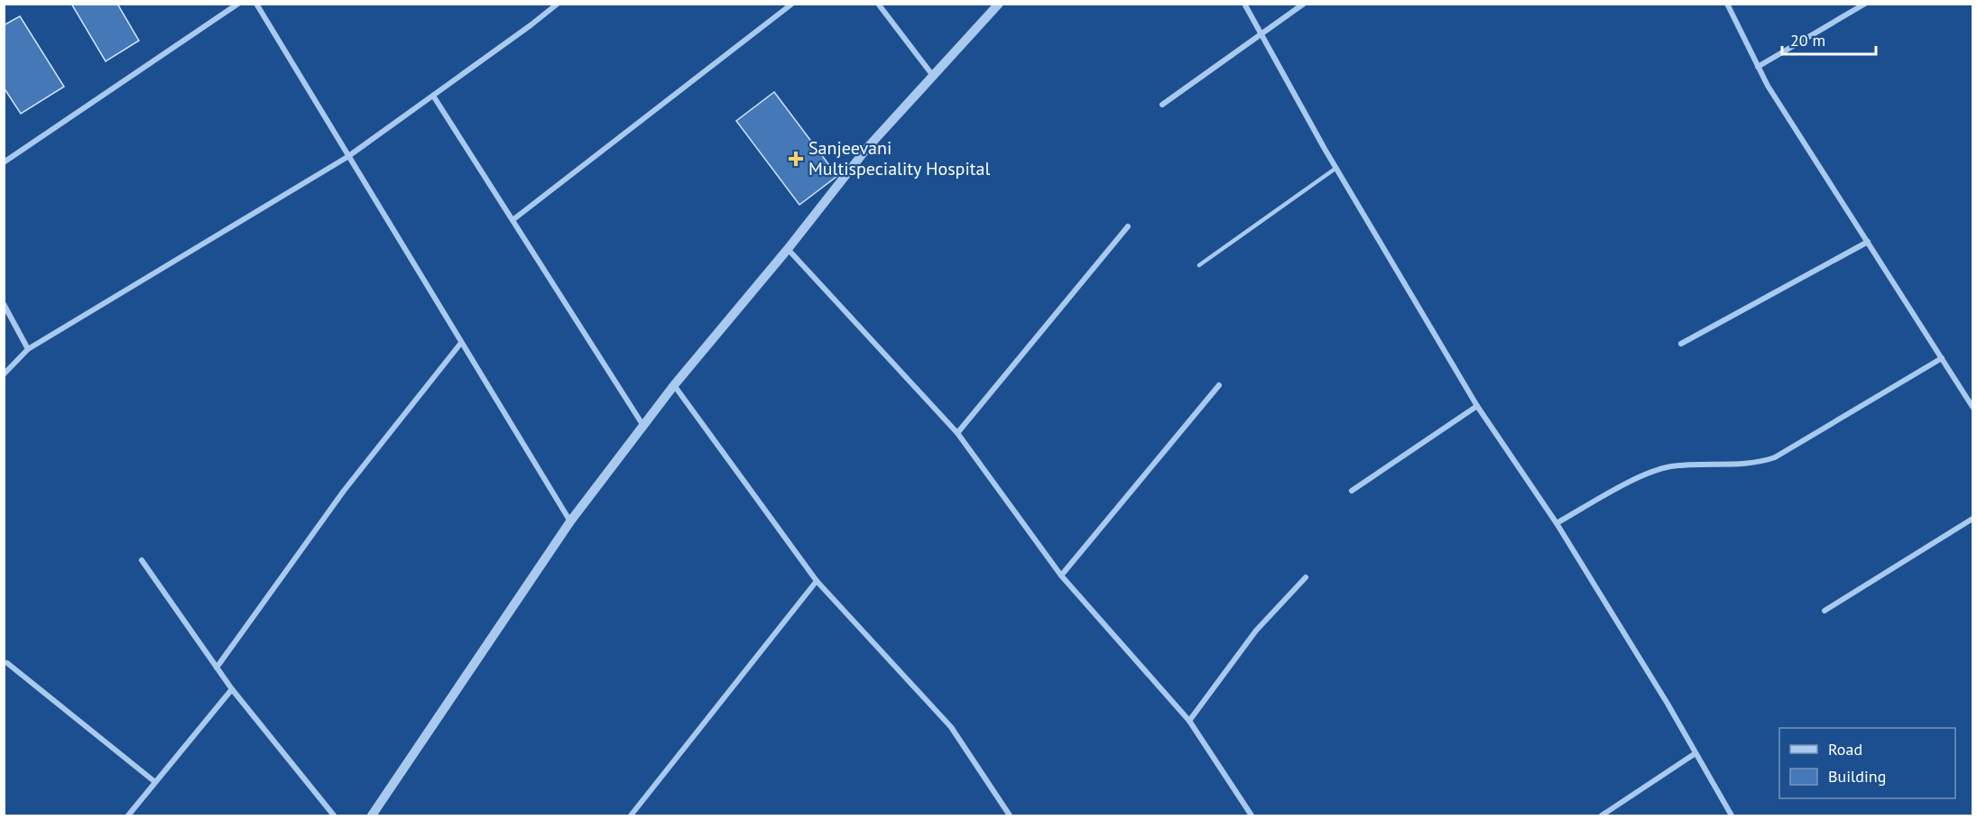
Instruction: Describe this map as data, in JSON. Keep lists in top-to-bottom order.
{
  "places": {
    "health": ["Sanjeevani Multispeciality Hospital"]
  },
  "legend": ["Road", "Building"],
  "scale_bar": "20 m"
}
